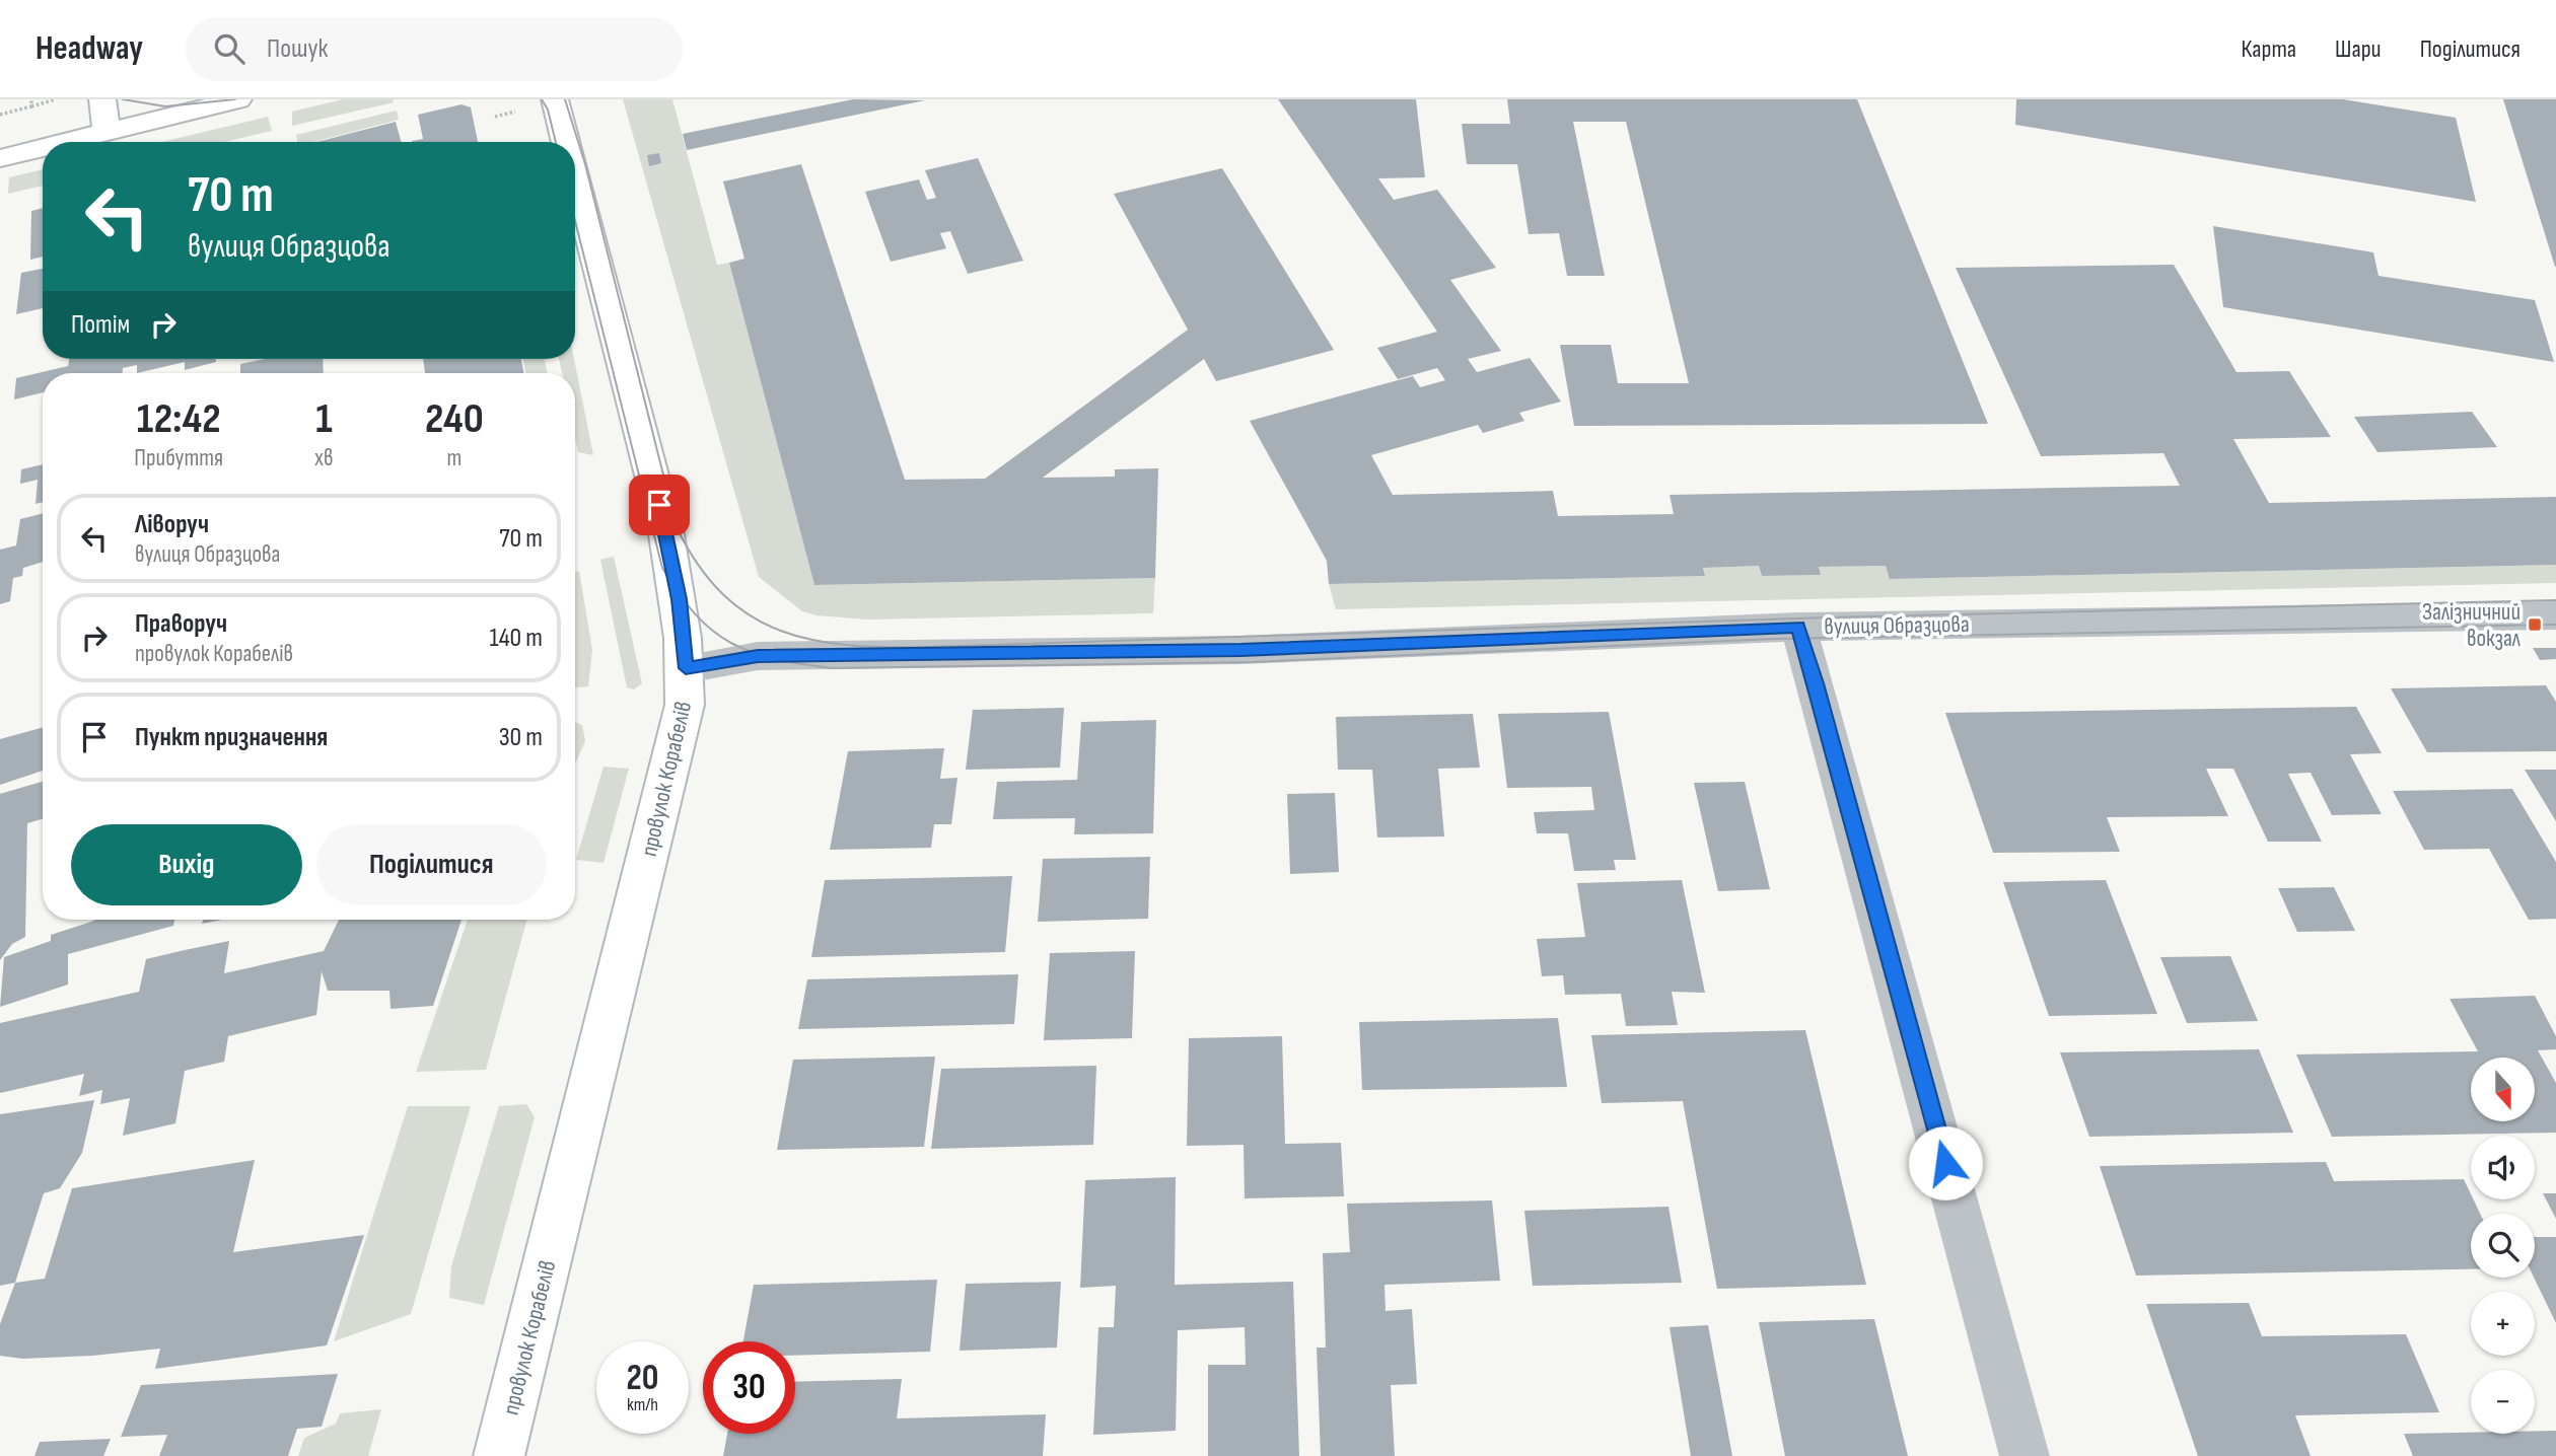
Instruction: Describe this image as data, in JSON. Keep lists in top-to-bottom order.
{
  "streets": {
    "street": ["вулиця Образцова", "провулок Корабелів"]
  },
  "crossings": [
    ["вулиця Образцова", "провулок Корабелів"]
  ],
  "places": {
    "transit": ["Залізничний вокзал"]
  },
  "north": "bottom",
  "page": {
    "header": "Headway",
    "search": "Пошук",
    "nav": ["Карта", "Шари", "Поділитися"],
    "turn": ["70 m", "вулиця Образцова"],
    "then": "Потім",
    "eta": [
      "12:42",
      "Прибуття",
      "1",
      "хв",
      "240",
      "m"
    ],
    "list": [
      {
        "name": "Ліворуч",
        "note": "вулиця Образцова",
        "value": "70 m"
      },
      {
        "name": "Праворуч",
        "note": "провулок Корабелів",
        "value": "140 m"
      },
      {
        "name": "Пункт призначення",
        "value": "30 m"
      }
    ],
    "buttons": ["Вихід", "Поділитися"],
    "map_buttons": ["+", "−"],
    "speed": "20 km/h",
    "limit": "30"
  }
}
